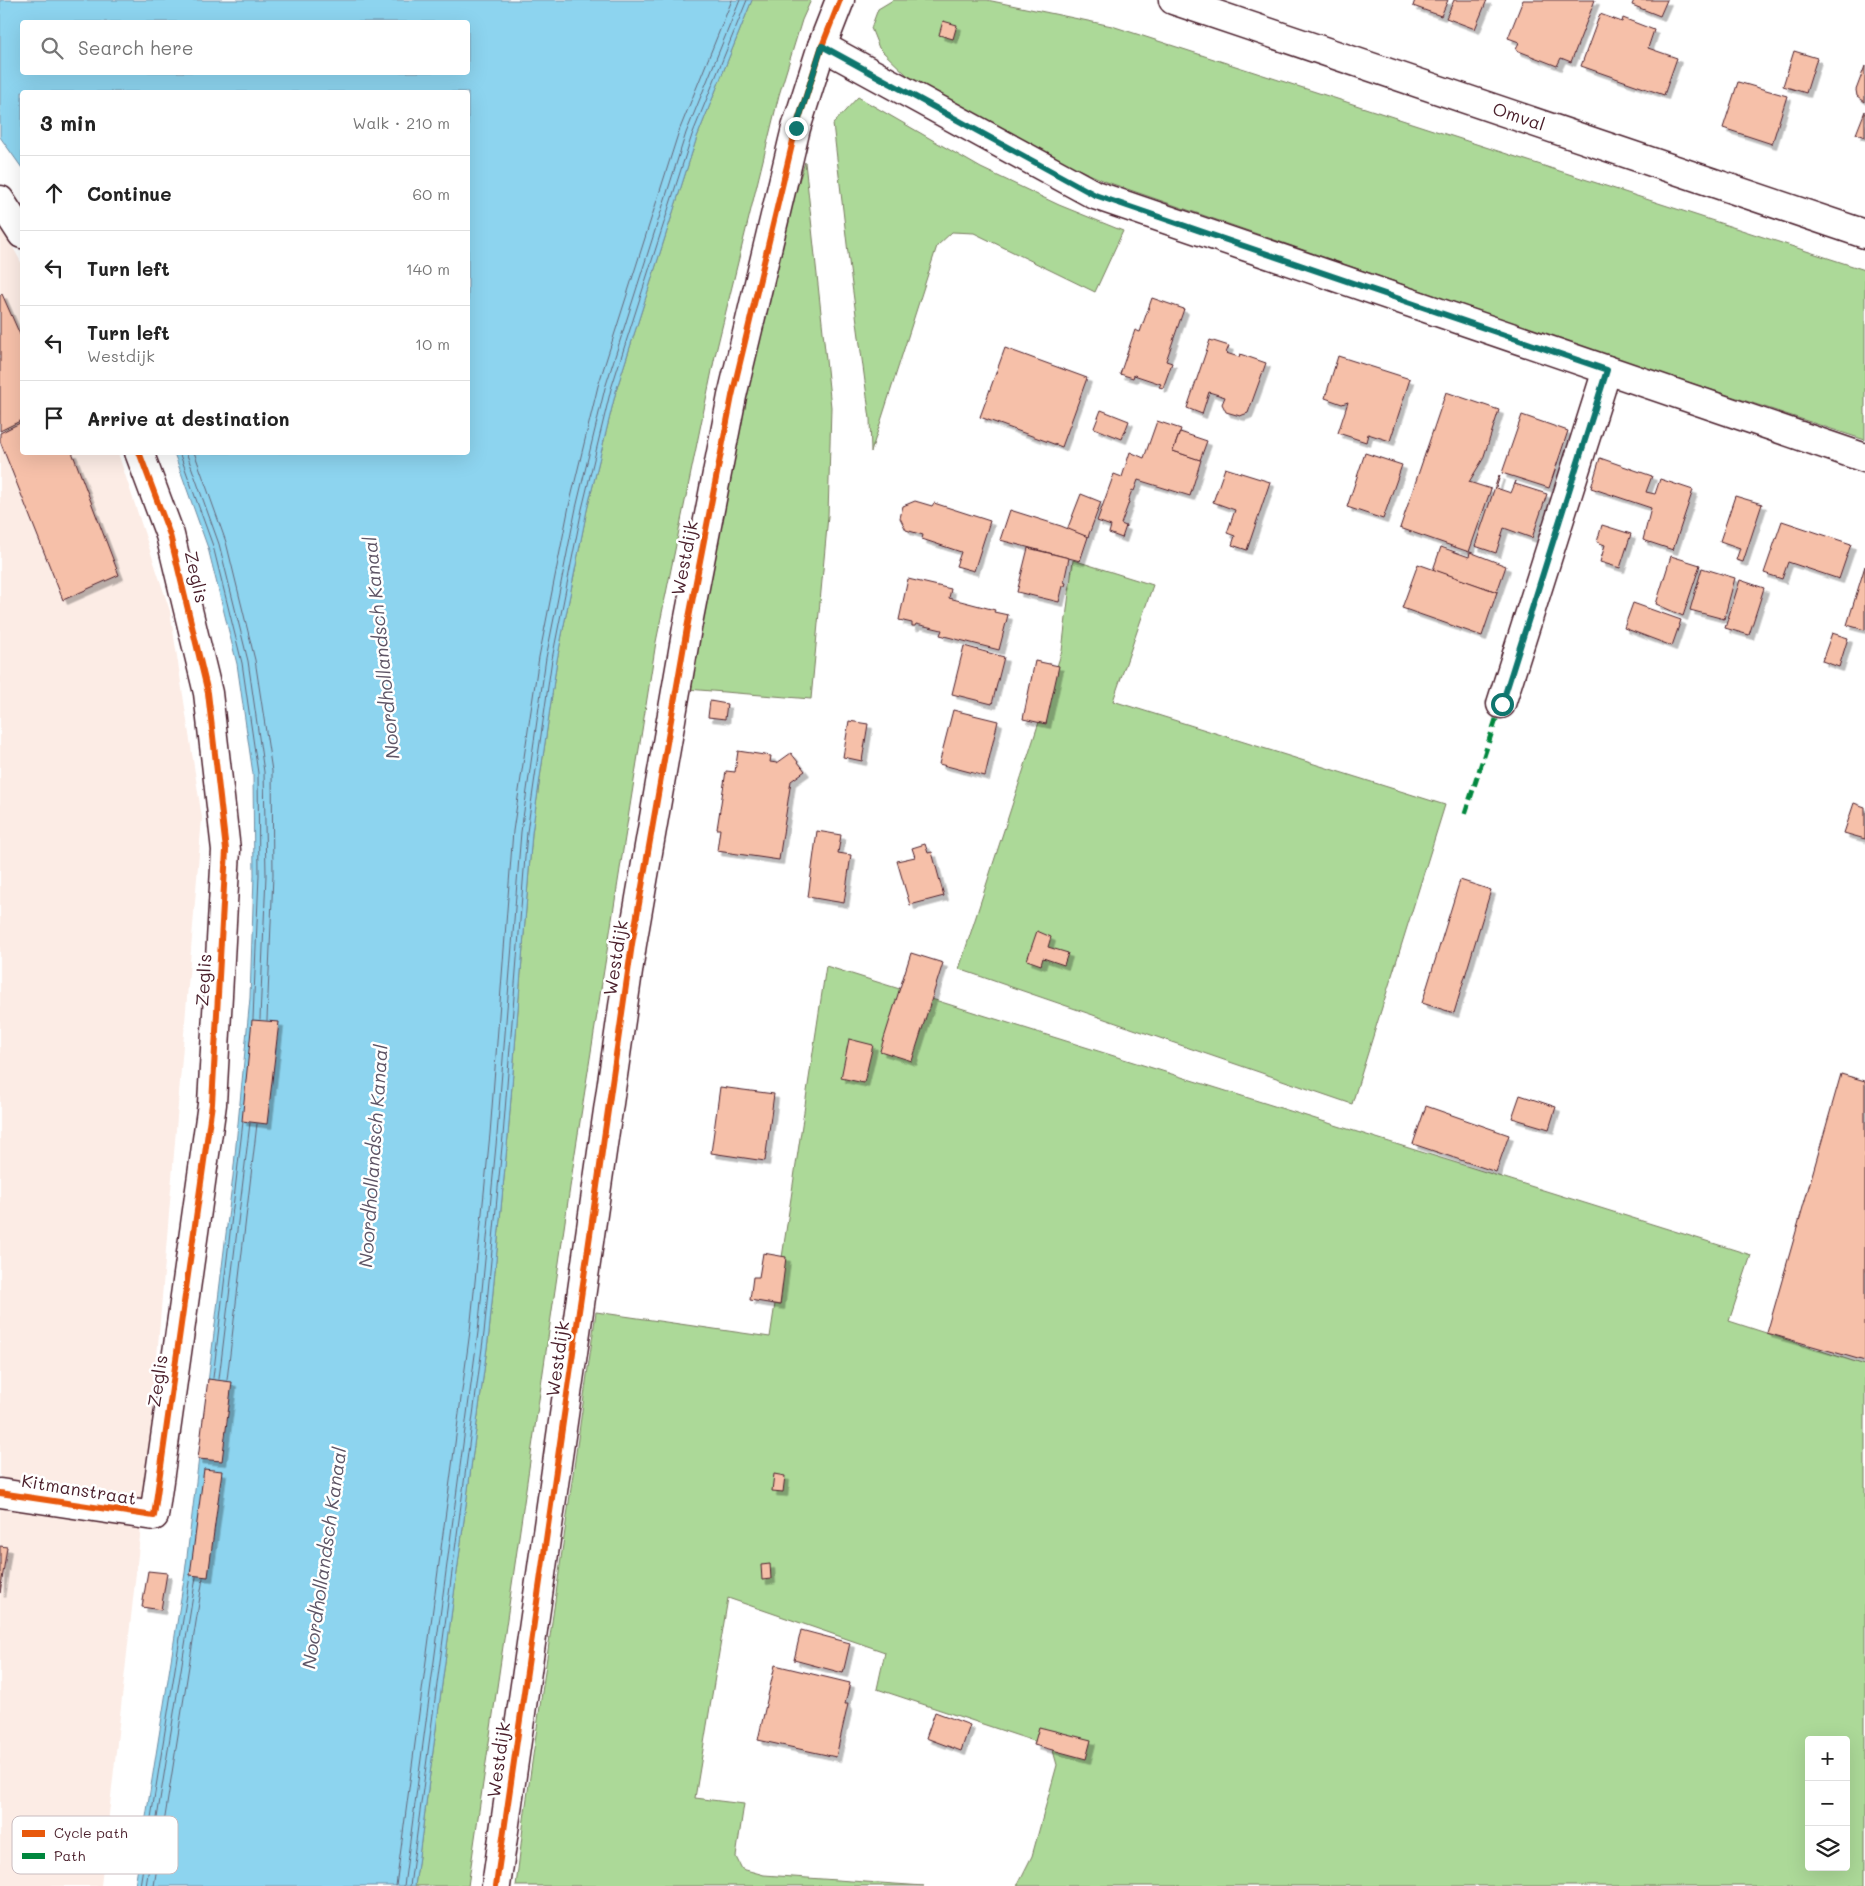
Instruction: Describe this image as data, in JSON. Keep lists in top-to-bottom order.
{
  "streets": {
    "street": [
      "Omval",
      "Westdijk",
      "Zeglis",
      "Kitmanstraat"
    ]
  },
  "crossings": [
    ["Zeglis", "Kitmanstraat"]
  ],
  "water": ["Noordhollandsch Kanaal"],
  "legend": ["Cycle path", "Path"],
  "page": {
    "search": "Search here",
    "heading": ["3 min", "Walk · 210 m"],
    "list": [
      ["Continue", "60 m"],
      ["Turn left", "140 m"],
      ["Turn left", "Westdijk", "10 m"],
      "Arrive at destination"
    ],
    "map_buttons": ["+", "−"]
  }
}
